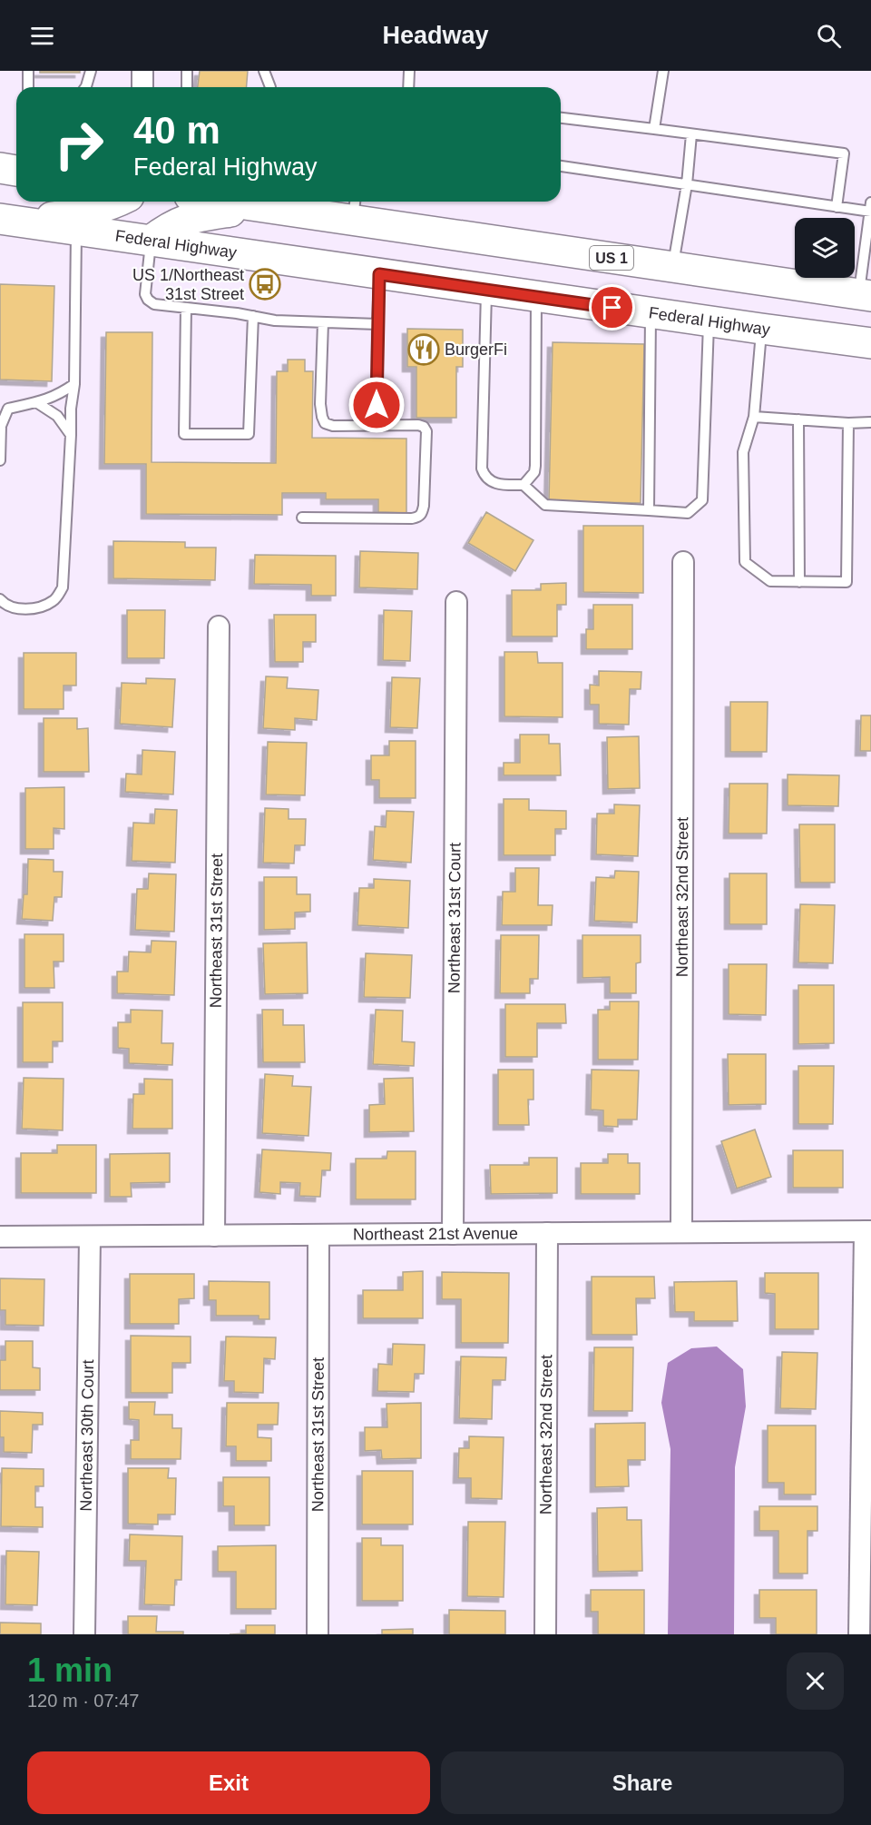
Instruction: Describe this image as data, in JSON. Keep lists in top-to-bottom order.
{
  "streets": {
    "main road": ["Federal Highway", "US 1"],
    "street": [
      "Northeast 32nd Street",
      "Northeast 31st Court",
      "Northeast 31st Street",
      "Northeast 21st Avenue",
      "Northeast 30th Court"
    ]
  },
  "crossings": [
    ["Northeast 32nd Street", "Northeast 21st Avenue"],
    ["Northeast 31st Court", "Northeast 21st Avenue"],
    ["Northeast 31st Street", "Northeast 21st Avenue"],
    ["Northeast 21st Avenue", "Northeast 30th Court"]
  ],
  "places": {
    "bus stop": ["US 1/Northeast 31st Street"],
    "restaurant": ["BurgerFi"]
  },
  "page": {
    "header": "Headway",
    "turn": ["40 m", "Federal Highway"],
    "heading": ["1 min", "120 m · 07:47"],
    "buttons": ["Exit", "Share"]
  }
}
